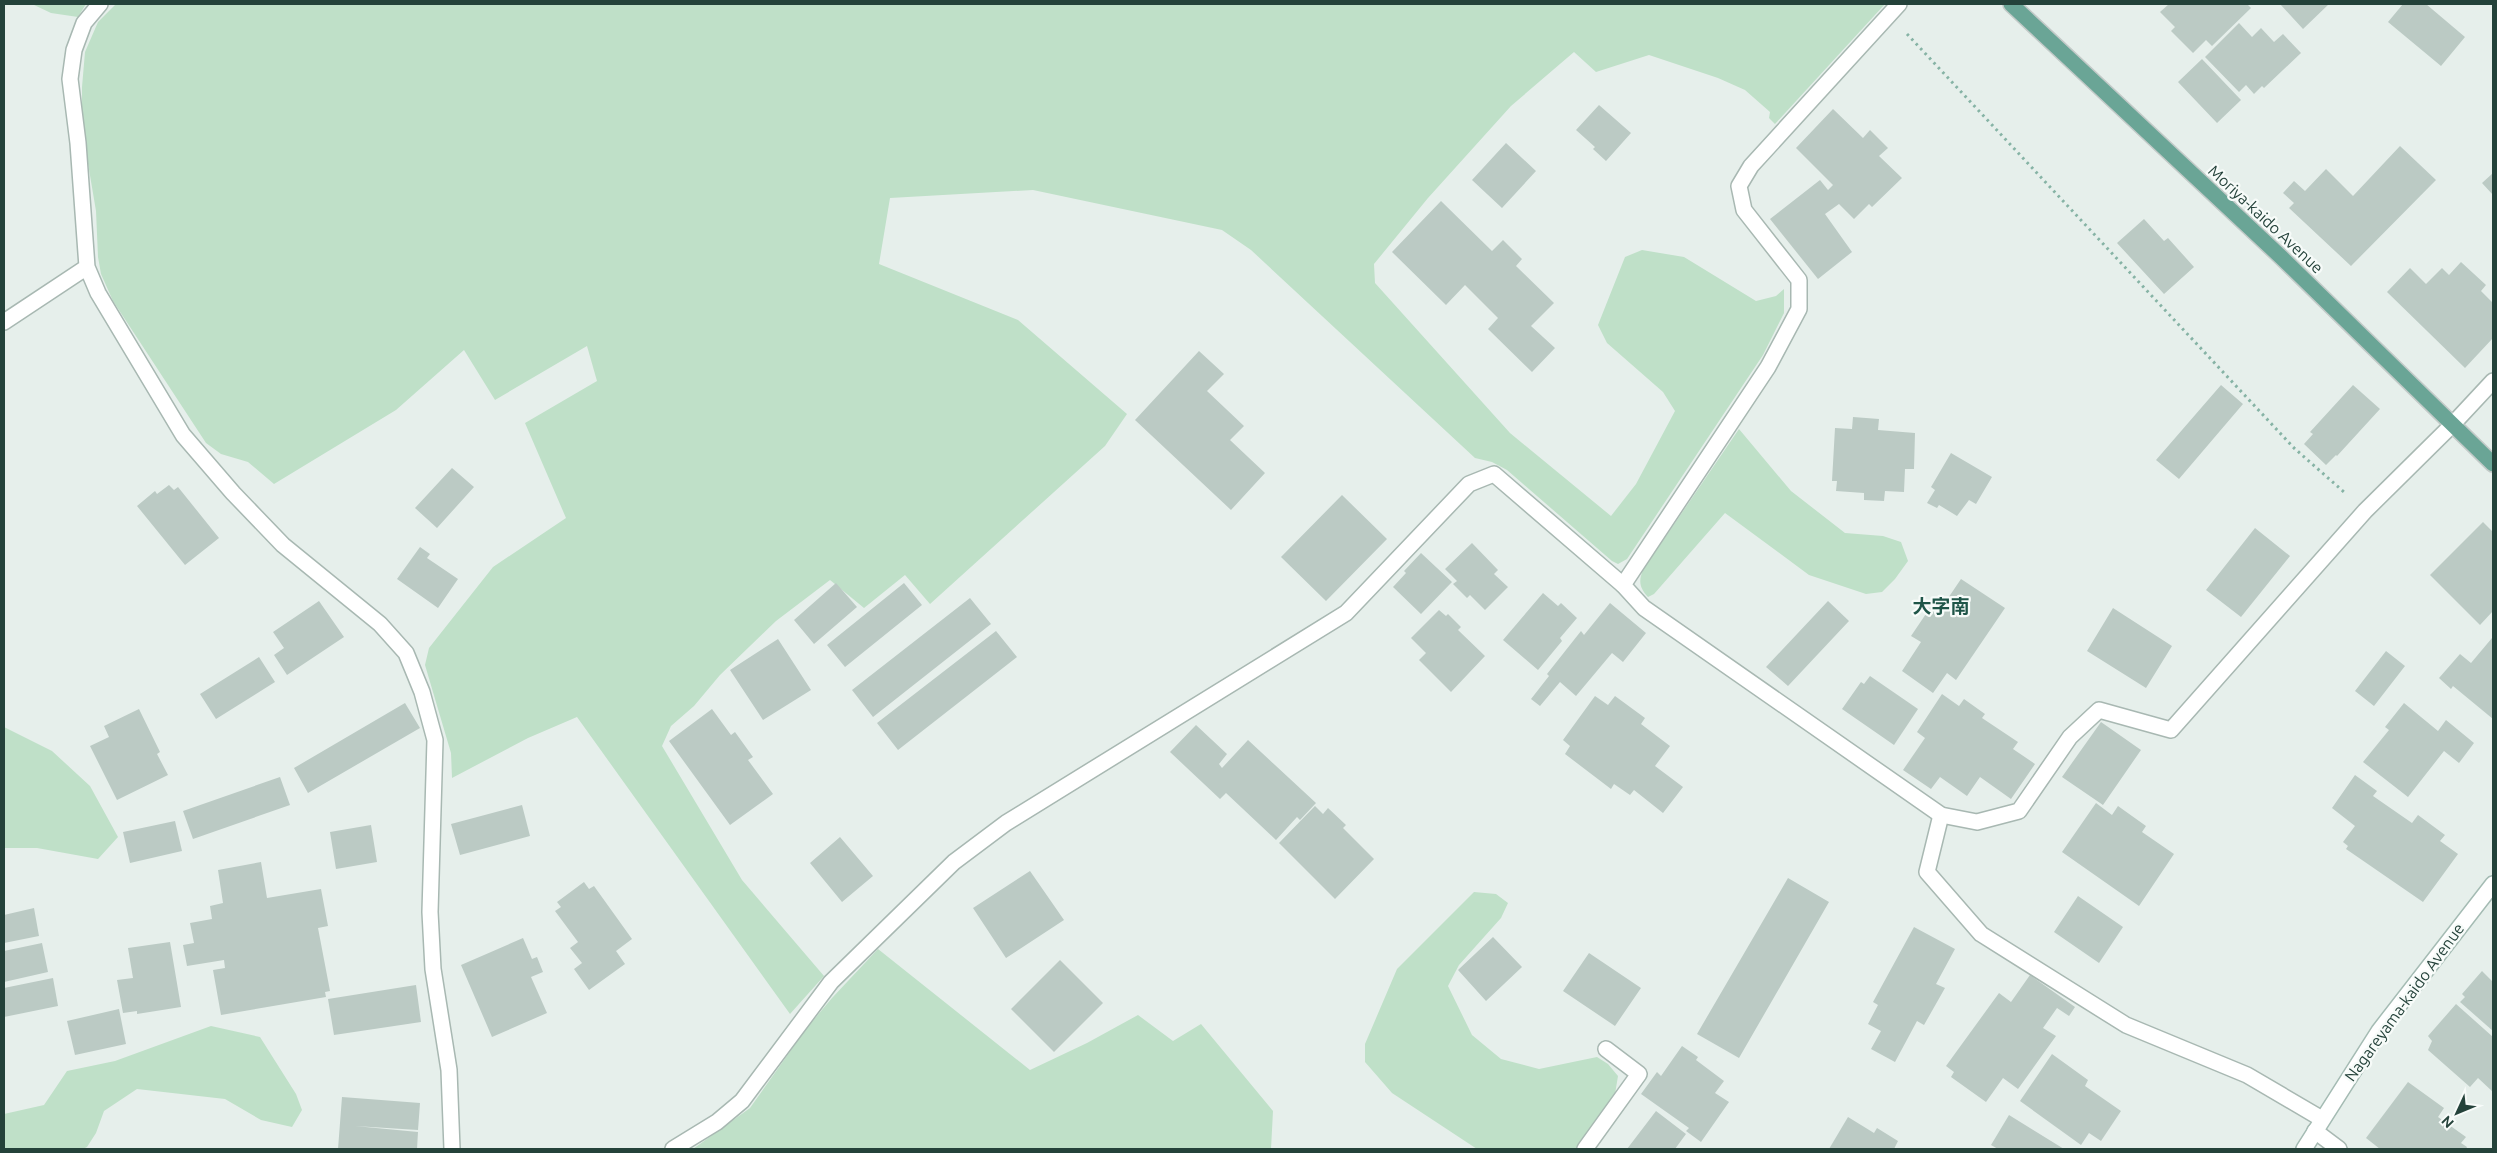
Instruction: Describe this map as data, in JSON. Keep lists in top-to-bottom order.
{
  "streets": {
    "main road": ["Moriya-kaido Avenue"],
    "street": ["Nagareyama-kaido Avenue"]
  },
  "districts": ["大字南"],
  "north": "bottom left"
}
